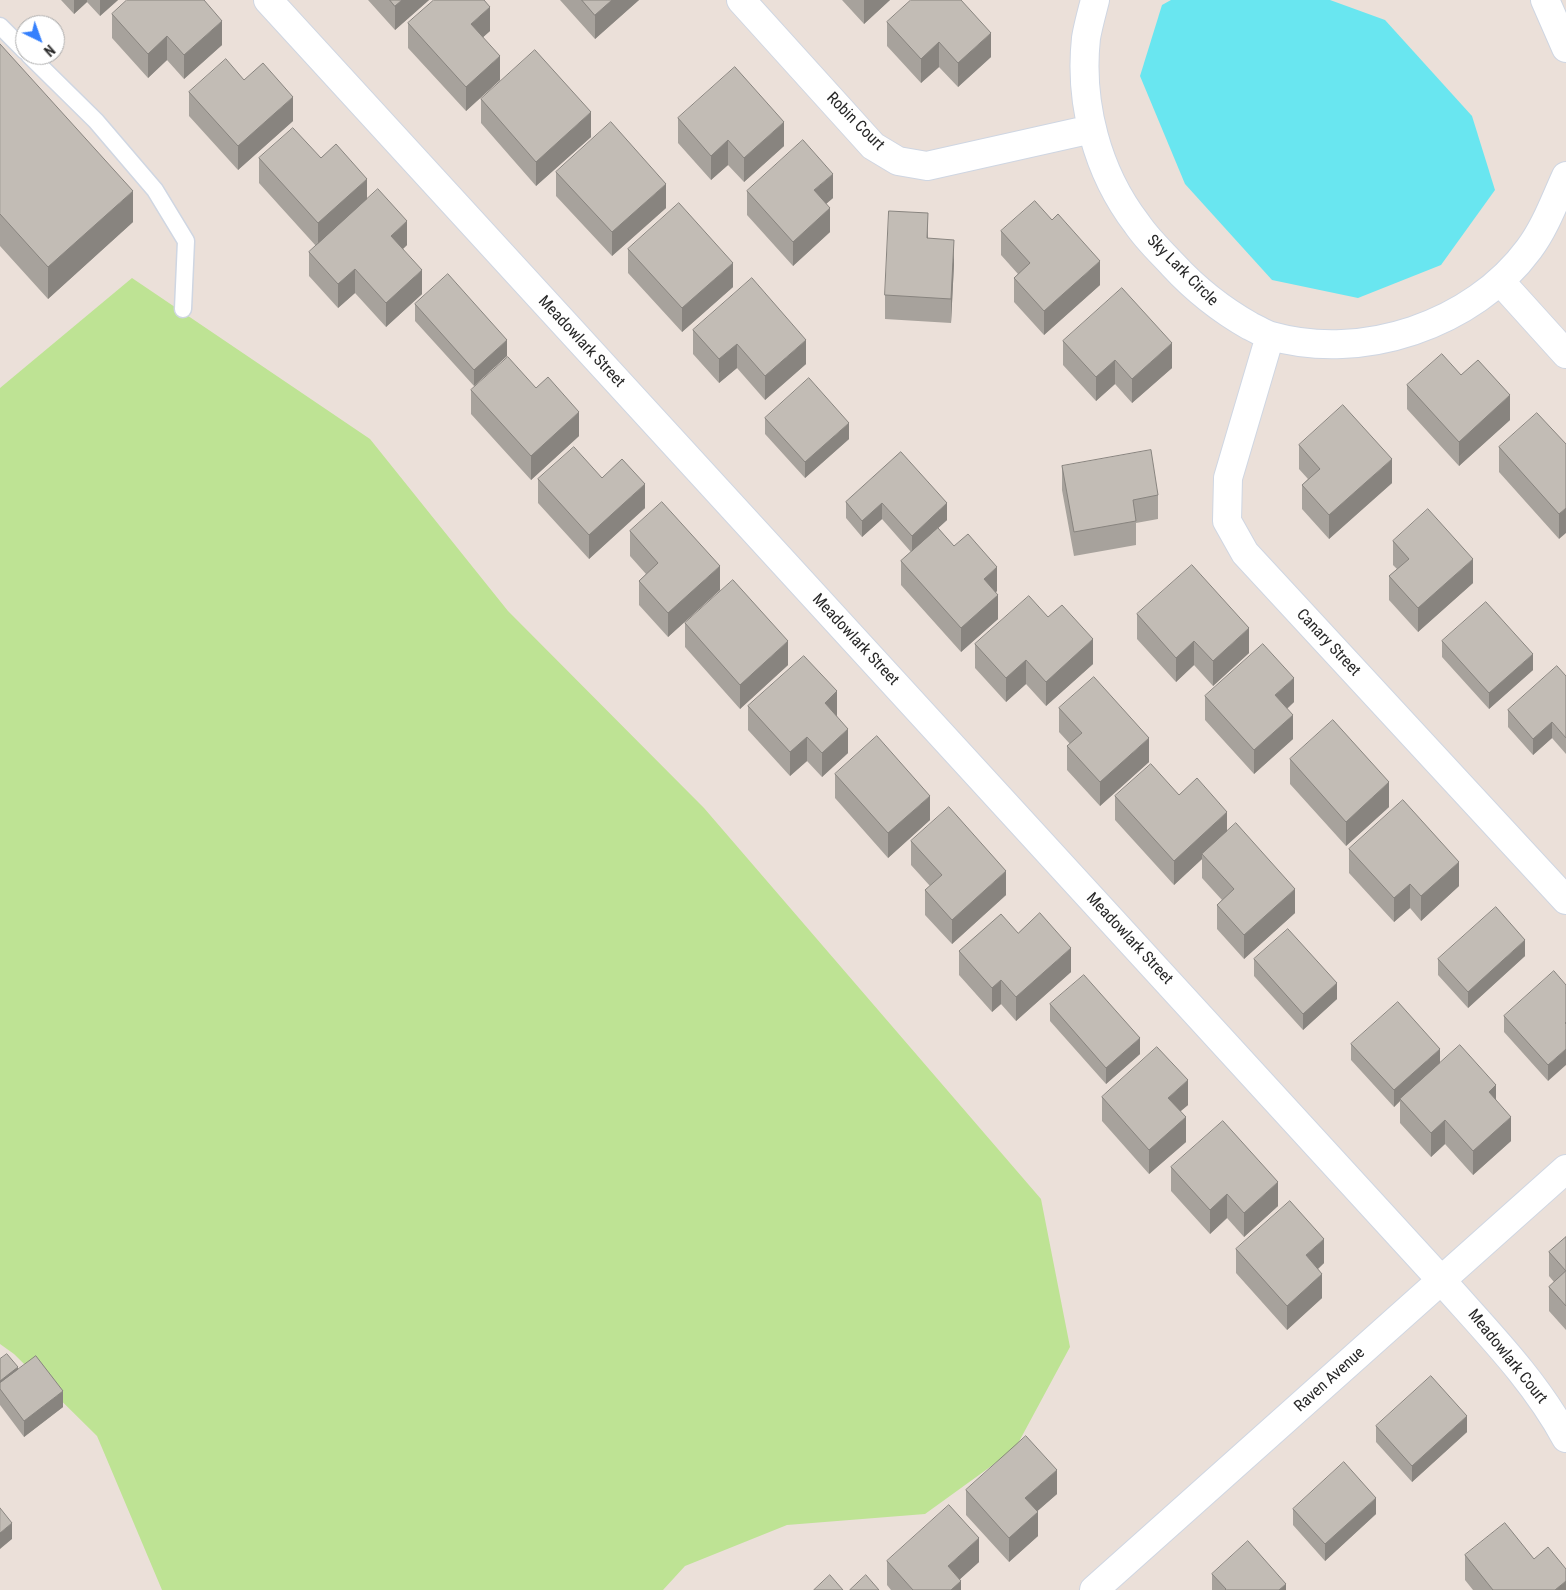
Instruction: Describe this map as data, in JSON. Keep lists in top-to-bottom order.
{
  "streets": {
    "street": [
      "Robin Court",
      "Sky Lark Circle",
      "Meadowlark Street",
      "Canary Street",
      "Meadowlark Court",
      "Raven Avenue"
    ]
  },
  "crossings": [
    ["Robin Court", "Sky Lark Circle"],
    ["Sky Lark Circle", "Canary Street"],
    ["Meadowlark Street", "Meadowlark Court"],
    ["Meadowlark Street", "Raven Avenue"],
    ["Meadowlark Court", "Raven Avenue"]
  ],
  "north": "bottom right"
}
